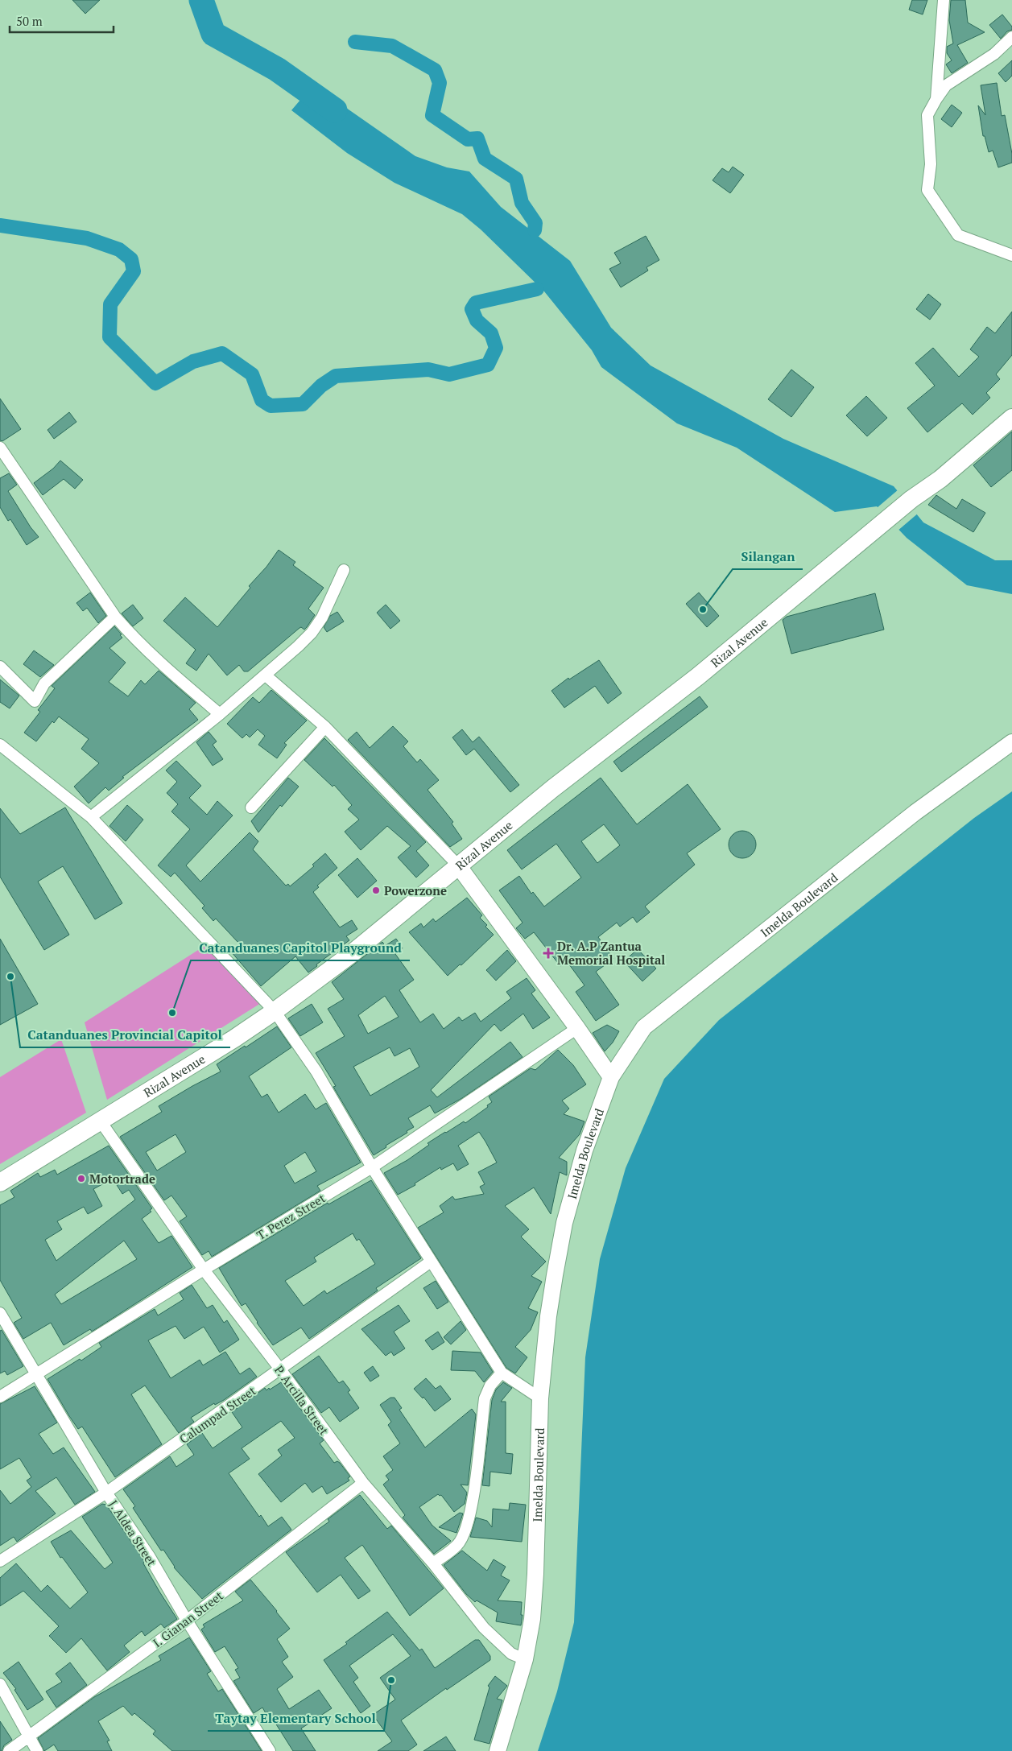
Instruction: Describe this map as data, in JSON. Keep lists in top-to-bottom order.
{
  "streets": {
    "main road": ["Rizal Avenue", "Imelda Boulevard"],
    "street": [
      "T. Perez Street",
      "P. Arcilla Street",
      "Calumpad Street",
      "J. Aldea Street",
      "I. Gianan Street"
    ]
  },
  "crossings": [
    ["Rizal Avenue", "P. Arcilla Street"],
    ["Imelda Boulevard", "P. Arcilla Street"],
    ["T. Perez Street", "P. Arcilla Street"],
    ["T. Perez Street", "J. Aldea Street"],
    ["P. Arcilla Street", "Calumpad Street"],
    ["P. Arcilla Street", "I. Gianan Street"],
    ["Calumpad Street", "J. Aldea Street"],
    ["J. Aldea Street", "I. Gianan Street"]
  ],
  "places": {
    "other": [
      "Silangan",
      "Powerzone",
      "Catanduanes Provincial Capitol",
      "Catanduanes Capitol Playground",
      "Motortrade",
      "Taytay Elementary School"
    ],
    "health": ["Dr. A.P Zantua Memorial Hospital"]
  },
  "scale_bar": "50 m"
}
